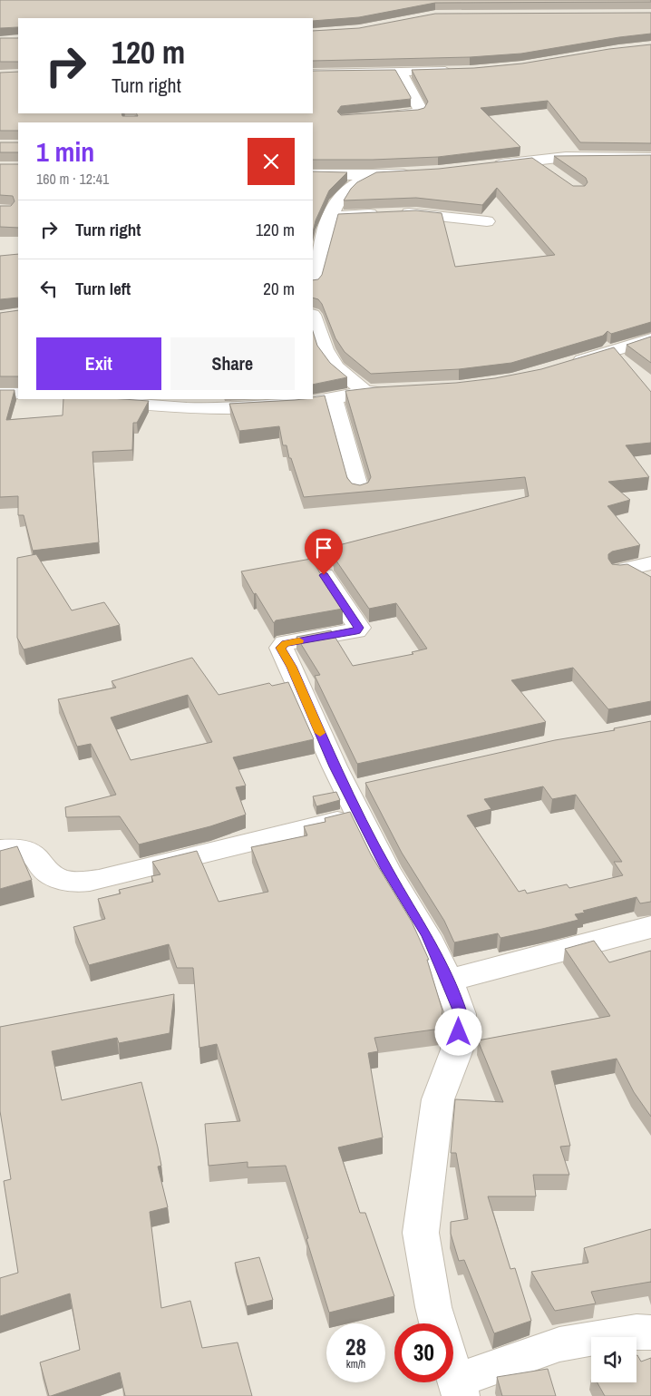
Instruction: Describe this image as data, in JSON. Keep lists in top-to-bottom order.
{
  "page": {
    "turn": ["120 m", "Turn right"],
    "heading": ["1 min", "160 m · 12:41"],
    "list": [
      {
        "name": "Turn right",
        "value": "120 m"
      },
      {
        "name": "Turn left",
        "value": "20 m"
      }
    ],
    "buttons": ["Exit", "Share"],
    "speed": "28 km/h",
    "limit": "30"
  }
}
